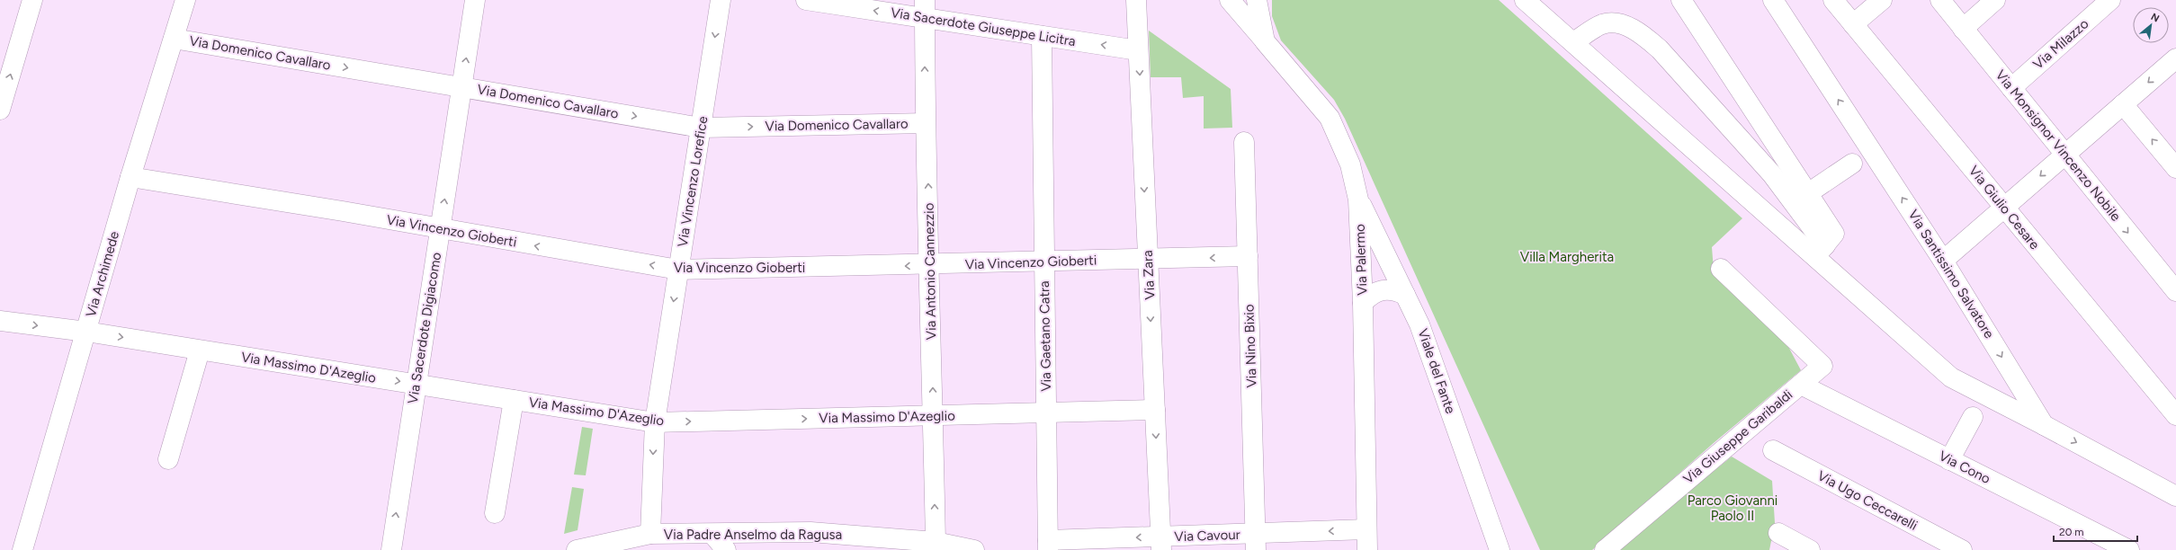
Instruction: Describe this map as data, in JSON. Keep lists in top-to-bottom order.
{
  "streets": {
    "street": [
      "Via Sacerdote Giuseppe Licitra",
      "Via Milazzo",
      "Via Domenico Cavallaro",
      "Via Monsignor Vincenzo Nobile",
      "Via Vincenzo Lorefice",
      "Via Giulio Cesare",
      "Via Vincenzo Gioberti",
      "Via Palermo",
      "Via Antonio Cannezzio",
      "Via Archimede",
      "Via Santissimo Salvatore",
      "Via Zara",
      "Via Sacerdote Digiacomo",
      "Via Gaetano Catra",
      "Via Nino Bixio",
      "Via Massimo D'Azeglio",
      "Viale del Fante",
      "Via Giuseppe Garibaldi",
      "Via Cono",
      "Via Ugo Ceccarelli",
      "Via Padre Anselmo da Ragusa",
      "Via Cavour"
    ]
  },
  "crossings": [
    ["Via Sacerdote Giuseppe Licitra", "Via Antonio Cannezzio"],
    ["Via Sacerdote Giuseppe Licitra", "Via Zara"],
    ["Via Sacerdote Giuseppe Licitra", "Via Gaetano Catra"],
    ["Via Milazzo", "Via Monsignor Vincenzo Nobile"],
    ["Via Domenico Cavallaro", "Via Vincenzo Lorefice"],
    ["Via Domenico Cavallaro", "Via Antonio Cannezzio"],
    ["Via Domenico Cavallaro", "Via Archimede"],
    ["Via Domenico Cavallaro", "Via Sacerdote Digiacomo"],
    ["Via Vincenzo Lorefice", "Via Vincenzo Gioberti"],
    ["Via Vincenzo Lorefice", "Via Massimo D'Azeglio"],
    ["Via Vincenzo Lorefice", "Via Padre Anselmo da Ragusa"],
    ["Via Vincenzo Gioberti", "Via Antonio Cannezzio"],
    ["Via Vincenzo Gioberti", "Via Archimede"],
    ["Via Vincenzo Gioberti", "Via Zara"],
    ["Via Vincenzo Gioberti", "Via Sacerdote Digiacomo"],
    ["Via Vincenzo Gioberti", "Via Gaetano Catra"],
    ["Via Vincenzo Gioberti", "Via Nino Bixio"],
    ["Via Palermo", "Viale del Fante"],
    ["Via Palermo", "Via Cavour"],
    ["Via Antonio Cannezzio", "Via Massimo D'Azeglio"],
    ["Via Antonio Cannezzio", "Via Padre Anselmo da Ragusa"],
    ["Via Archimede", "Via Massimo D'Azeglio"],
    ["Via Zara", "Via Massimo D'Azeglio"],
    ["Via Zara", "Via Cavour"],
    ["Via Sacerdote Digiacomo", "Via Massimo D'Azeglio"],
    ["Via Gaetano Catra", "Via Massimo D'Azeglio"],
    ["Via Gaetano Catra", "Via Cavour"],
    ["Via Nino Bixio", "Via Cavour"],
    ["Via Giuseppe Garibaldi", "Via Cono"]
  ],
  "one_way": [
    "Via Sacerdote Giuseppe Licitra",
    "Via Domenico Cavallaro",
    "Via Vincenzo Lorefice",
    "Via Vincenzo Gioberti",
    "Via Antonio Cannezzio",
    "Via Zara",
    "Via Sacerdote Digiacomo",
    "Via Massimo D'Azeglio",
    "Via Cavour"
  ],
  "parks": ["Villa Margherita", "Parco Giovanni Paolo II"],
  "scale_bar": "20 m",
  "north": "top right"
}
